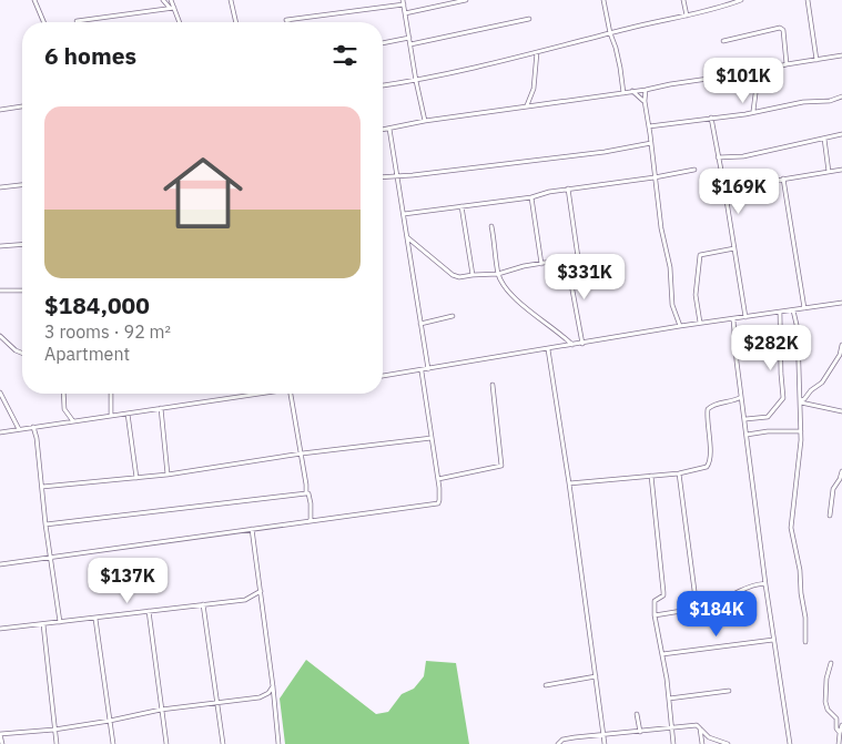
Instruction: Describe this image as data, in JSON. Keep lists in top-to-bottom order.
{
  "page": {
    "heading": "6 homes",
    "price": [
      "$101K",
      "$169K",
      "$331K",
      "$282K",
      "$137K",
      "$184K"
    ],
    "list": [
      {
        "name": "$184,000",
        "note": "3 rooms · 92 m² · Apartment"
      }
    ]
  }
}
